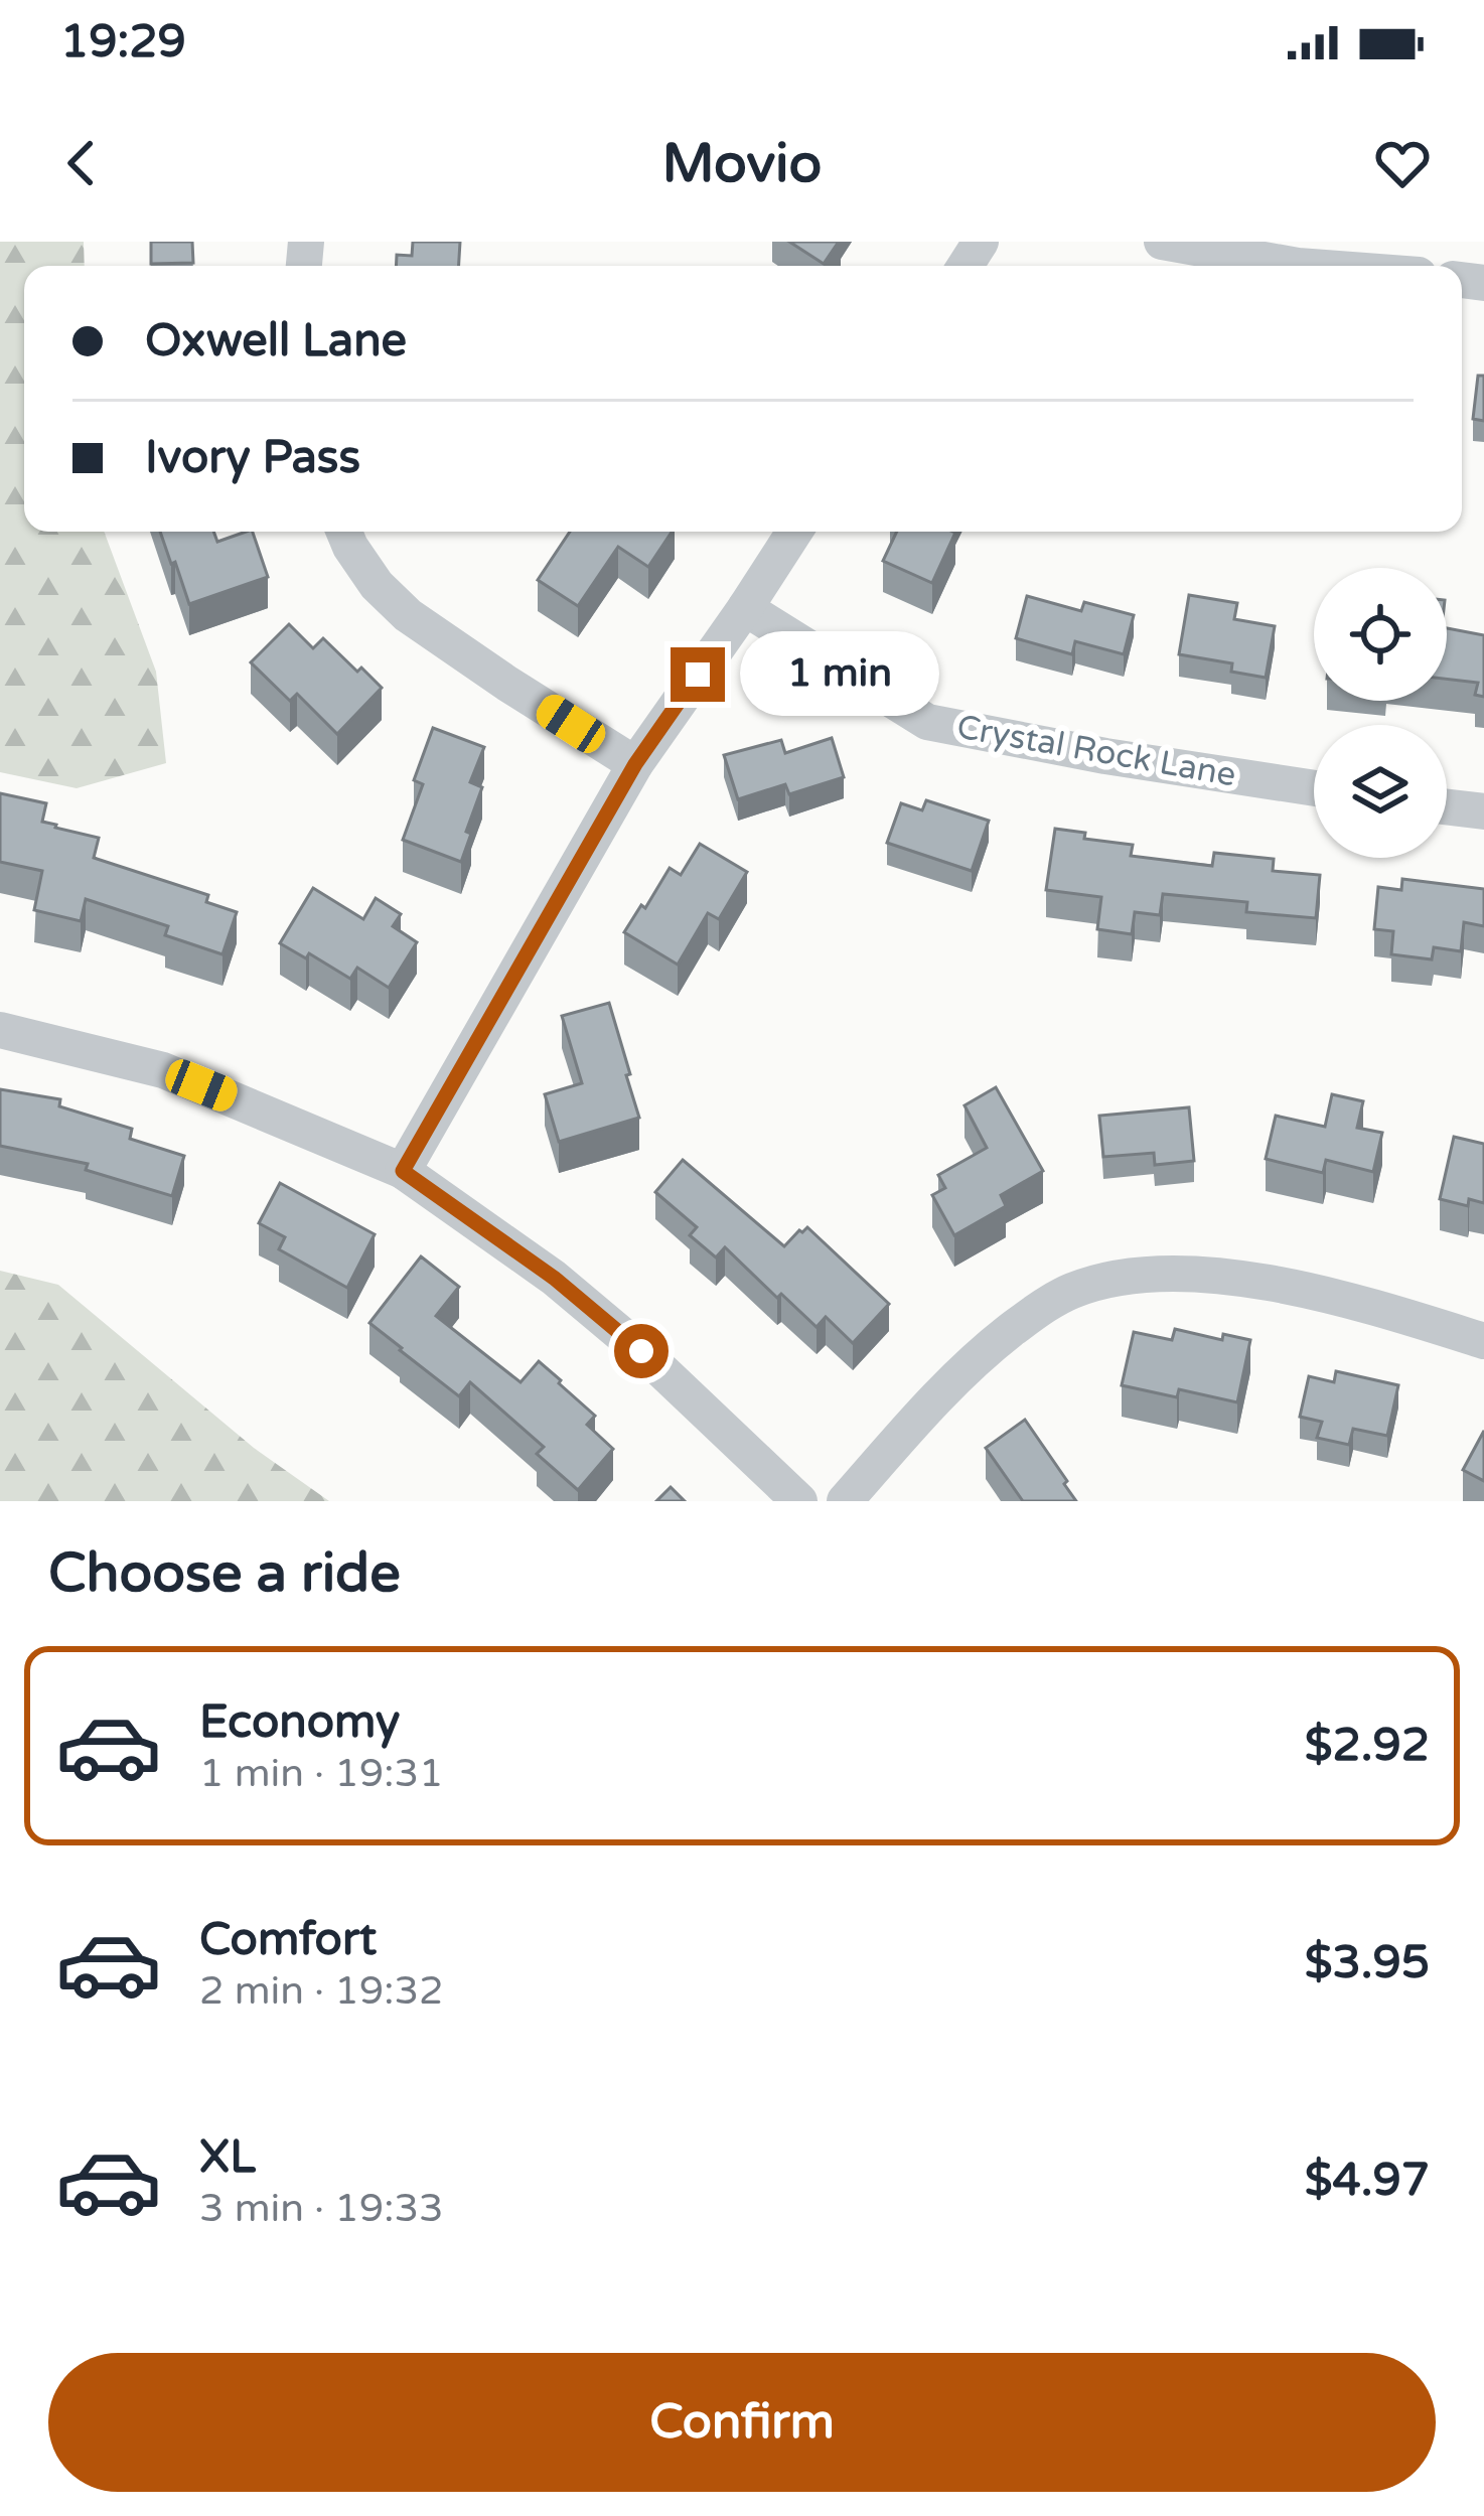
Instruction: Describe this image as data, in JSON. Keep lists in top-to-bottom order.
{
  "streets": {
    "street": ["Crystal Rock Lane"]
  },
  "page": {
    "status": "19:29",
    "header": "Movio",
    "banner": ["Oxwell Lane", "Ivory Pass"],
    "bubble": "1 min",
    "heading": "Choose a ride",
    "list": [
      {
        "name": "Economy",
        "note": "1 min · 19:31",
        "value": "$2.92"
      },
      {
        "name": "Comfort",
        "note": "2 min · 19:32",
        "value": "$3.95"
      },
      {
        "name": "XL",
        "note": "3 min · 19:33",
        "value": "$4.97"
      }
    ],
    "buttons": "Confirm"
  }
}
